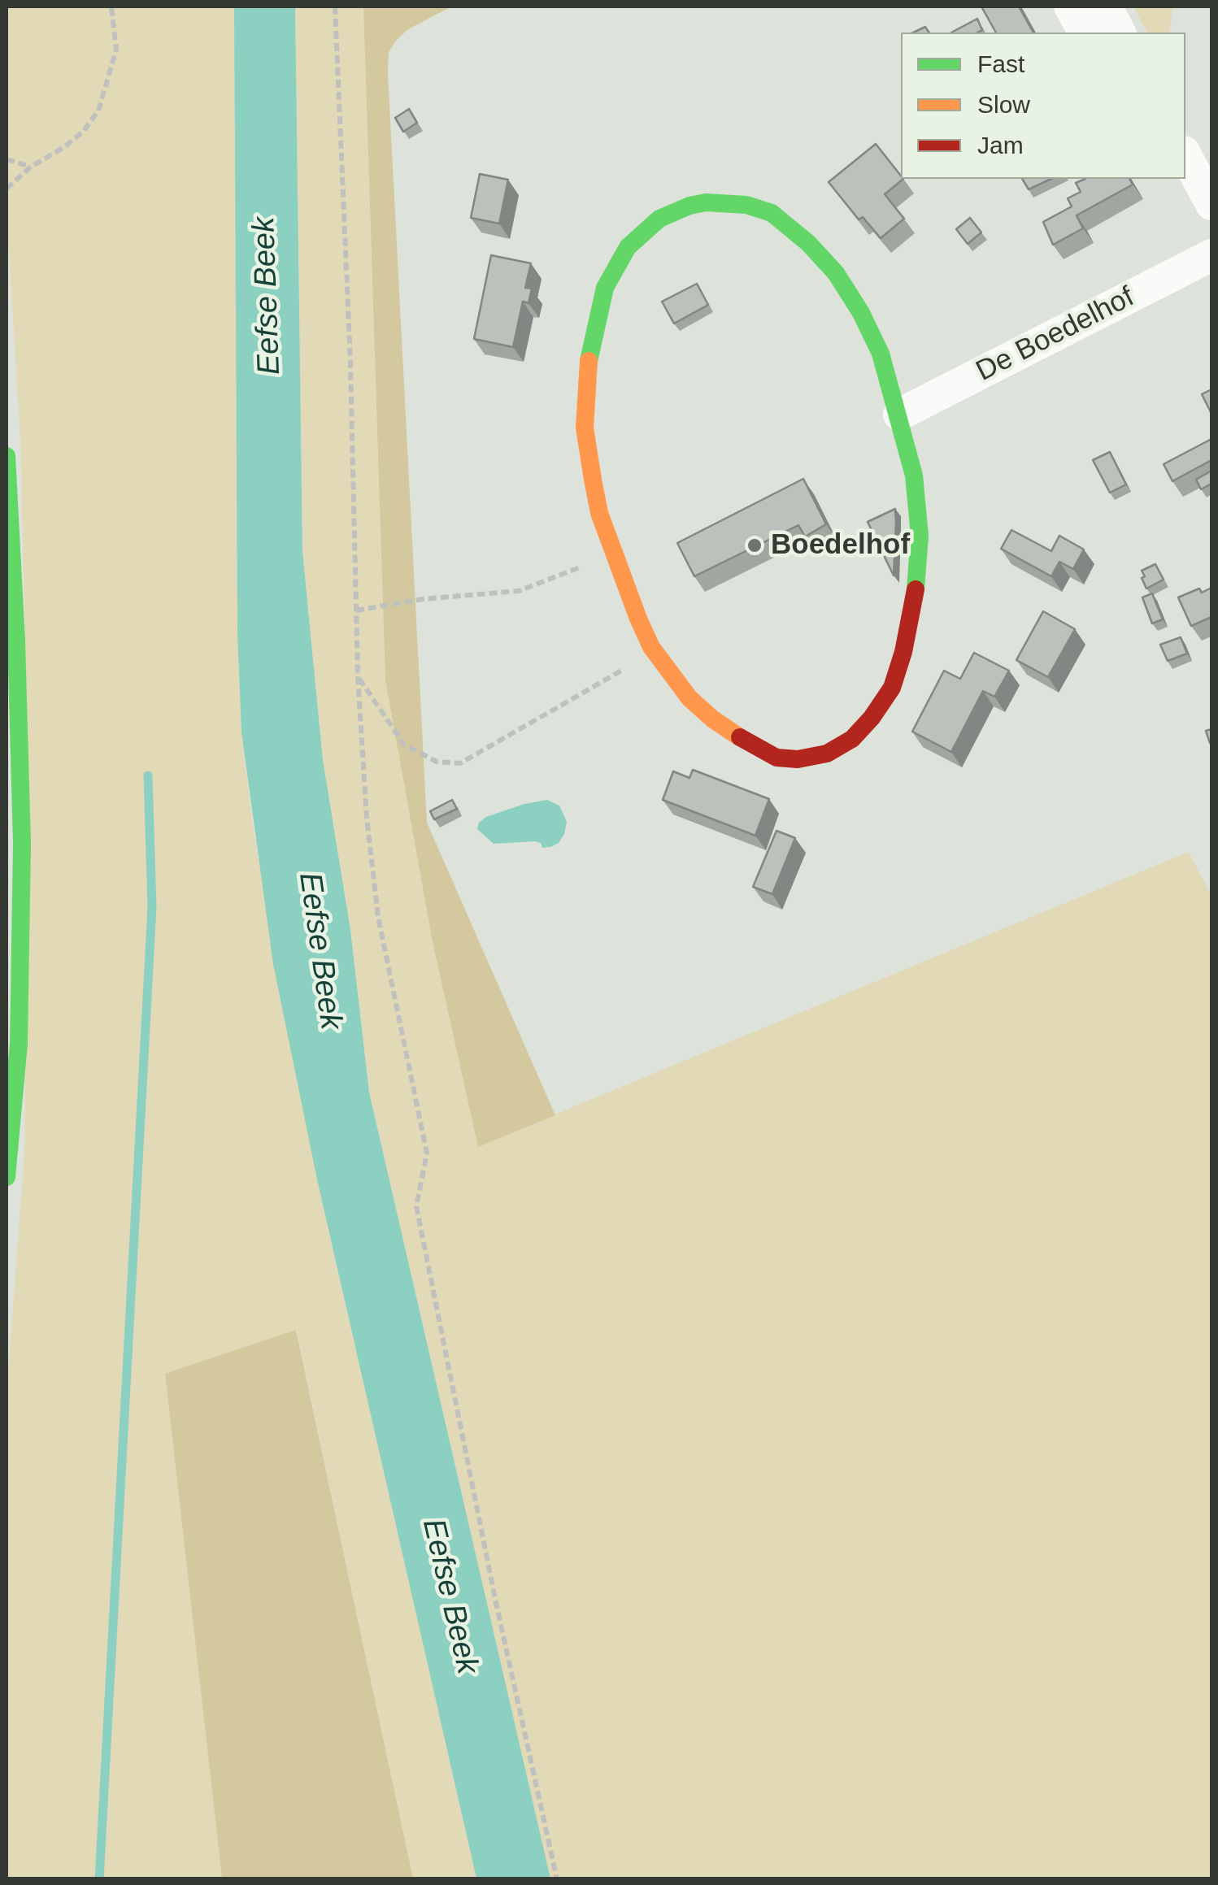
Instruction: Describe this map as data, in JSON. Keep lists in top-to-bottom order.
{
  "streets": {
    "street": ["De Boedelhof"]
  },
  "water": ["Eefse Beek"],
  "places": ["Boedelhof"],
  "legend": ["Fast", "Slow", "Jam"]
}
